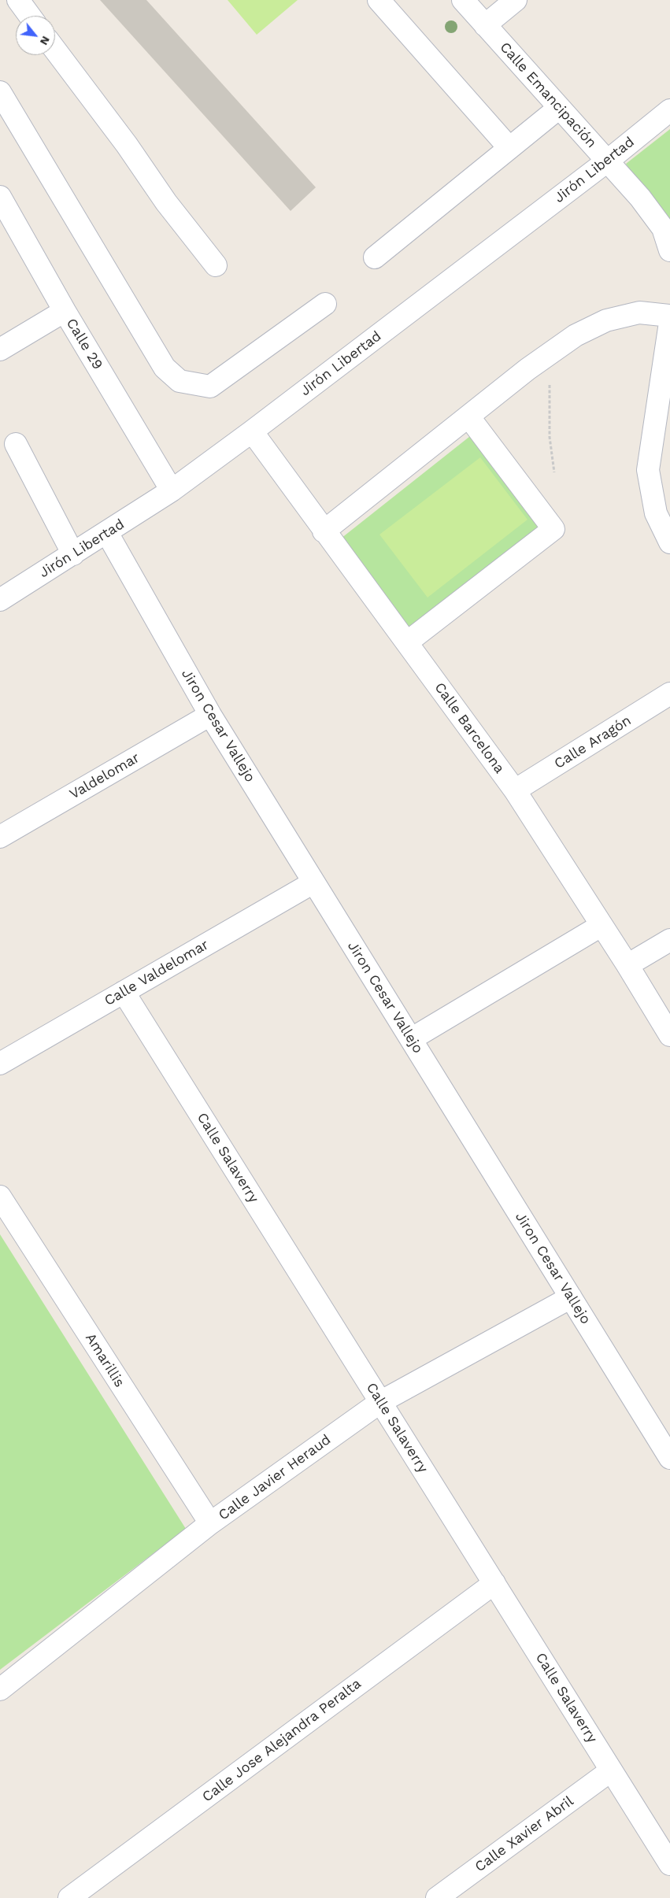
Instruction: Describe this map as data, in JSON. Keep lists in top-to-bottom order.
{
  "streets": {
    "street": [
      "Calle Emancipación",
      "Jirón Libertad",
      "Calle 29",
      "Jiron Cesar Vallejo",
      "Calle Barcelona",
      "Calle Aragón",
      "Valdelomar",
      "Calle Valdelomar",
      "Calle Salaverry",
      "Amarillis",
      "Calle Javier Heraud",
      "Calle Jose Alejandra Peralta",
      "Calle Xavier Abril"
    ]
  },
  "crossings": [
    ["Calle Emancipación", "Jirón Libertad"],
    ["Jirón Libertad", "Calle 29"],
    ["Jirón Libertad", "Jiron Cesar Vallejo"],
    ["Jirón Libertad", "Calle Barcelona"],
    ["Jiron Cesar Vallejo", "Valdelomar"],
    ["Jiron Cesar Vallejo", "Calle Valdelomar"],
    ["Jiron Cesar Vallejo", "Calle Javier Heraud"],
    ["Calle Barcelona", "Calle Aragón"],
    ["Calle Valdelomar", "Calle Salaverry"],
    ["Calle Salaverry", "Calle Javier Heraud"],
    ["Calle Salaverry", "Calle Jose Alejandra Peralta"],
    ["Calle Salaverry", "Calle Xavier Abril"],
    ["Amarillis", "Calle Javier Heraud"]
  ],
  "north": "bottom right"
}
